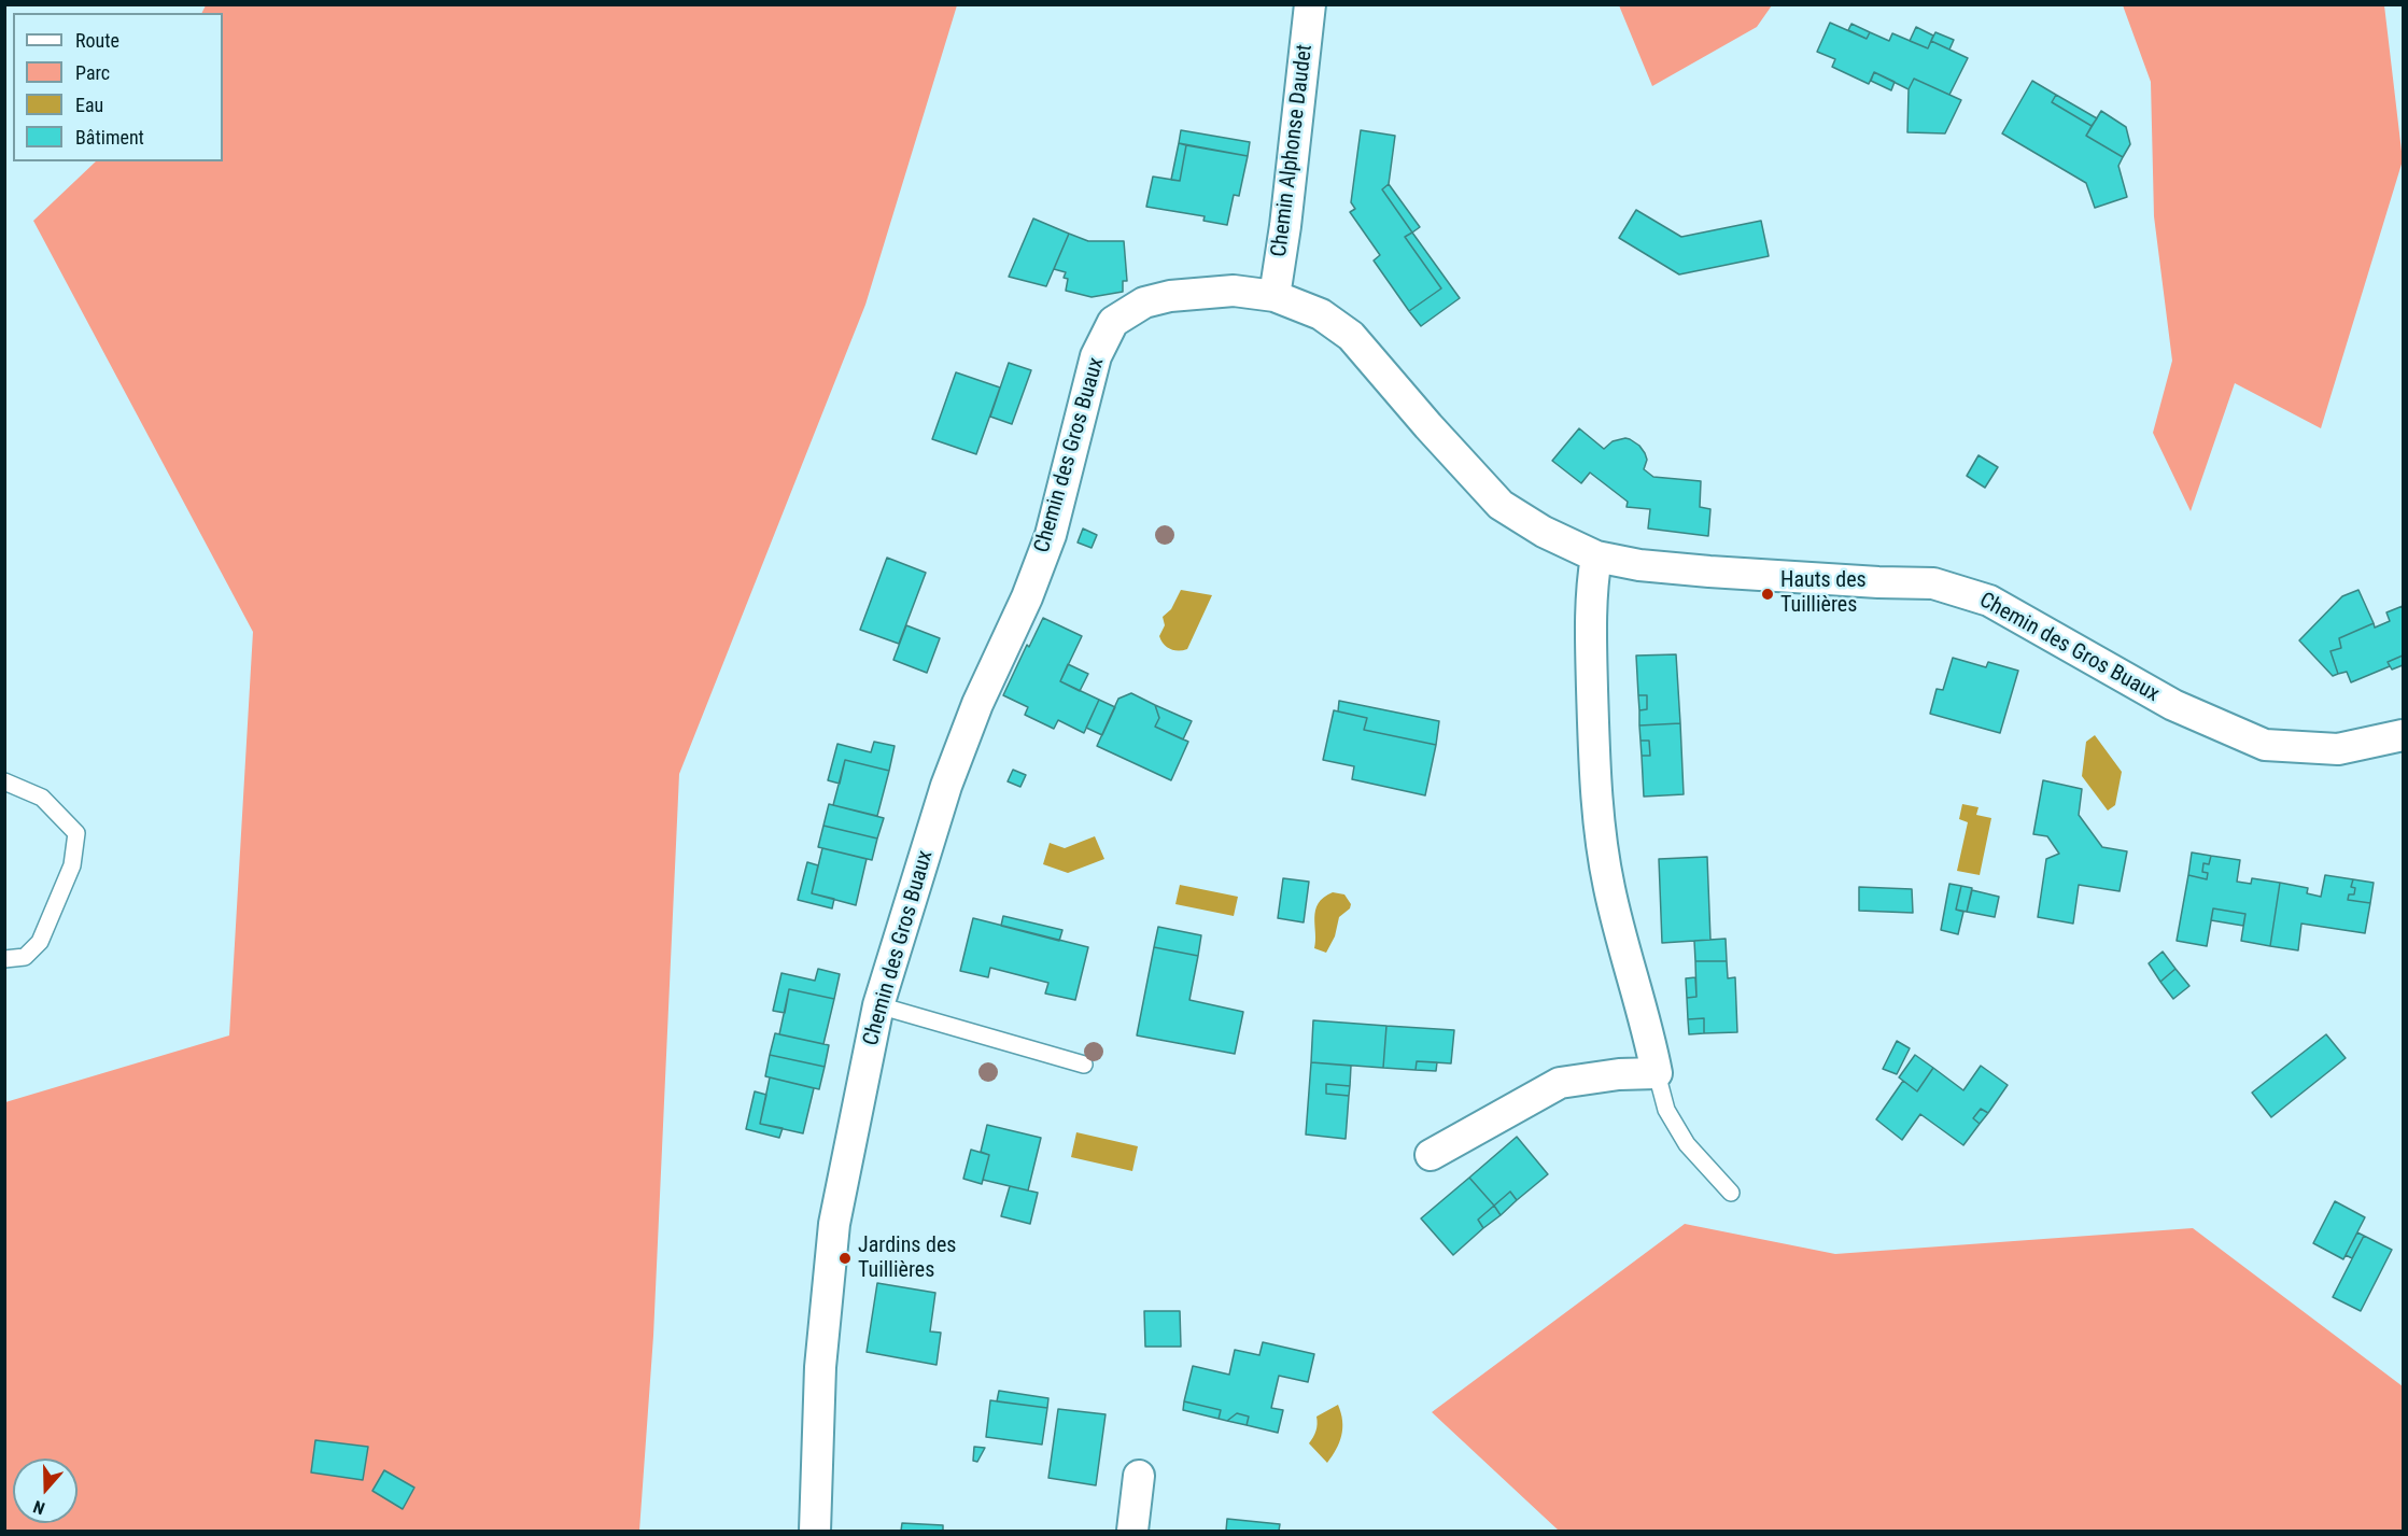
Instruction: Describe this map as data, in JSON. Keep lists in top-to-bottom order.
{
  "streets": {
    "street": ["Chemin Alphonse Daudet", "Chemin des Gros Buaux"]
  },
  "crossings": [
    ["Chemin Alphonse Daudet", "Chemin des Gros Buaux"]
  ],
  "places": ["Hauts des Tuillières", "Jardins des Tuillières"],
  "legend": [
    "Route",
    "Parc",
    "Eau",
    "Bâtiment"
  ],
  "north": "bottom"
}
